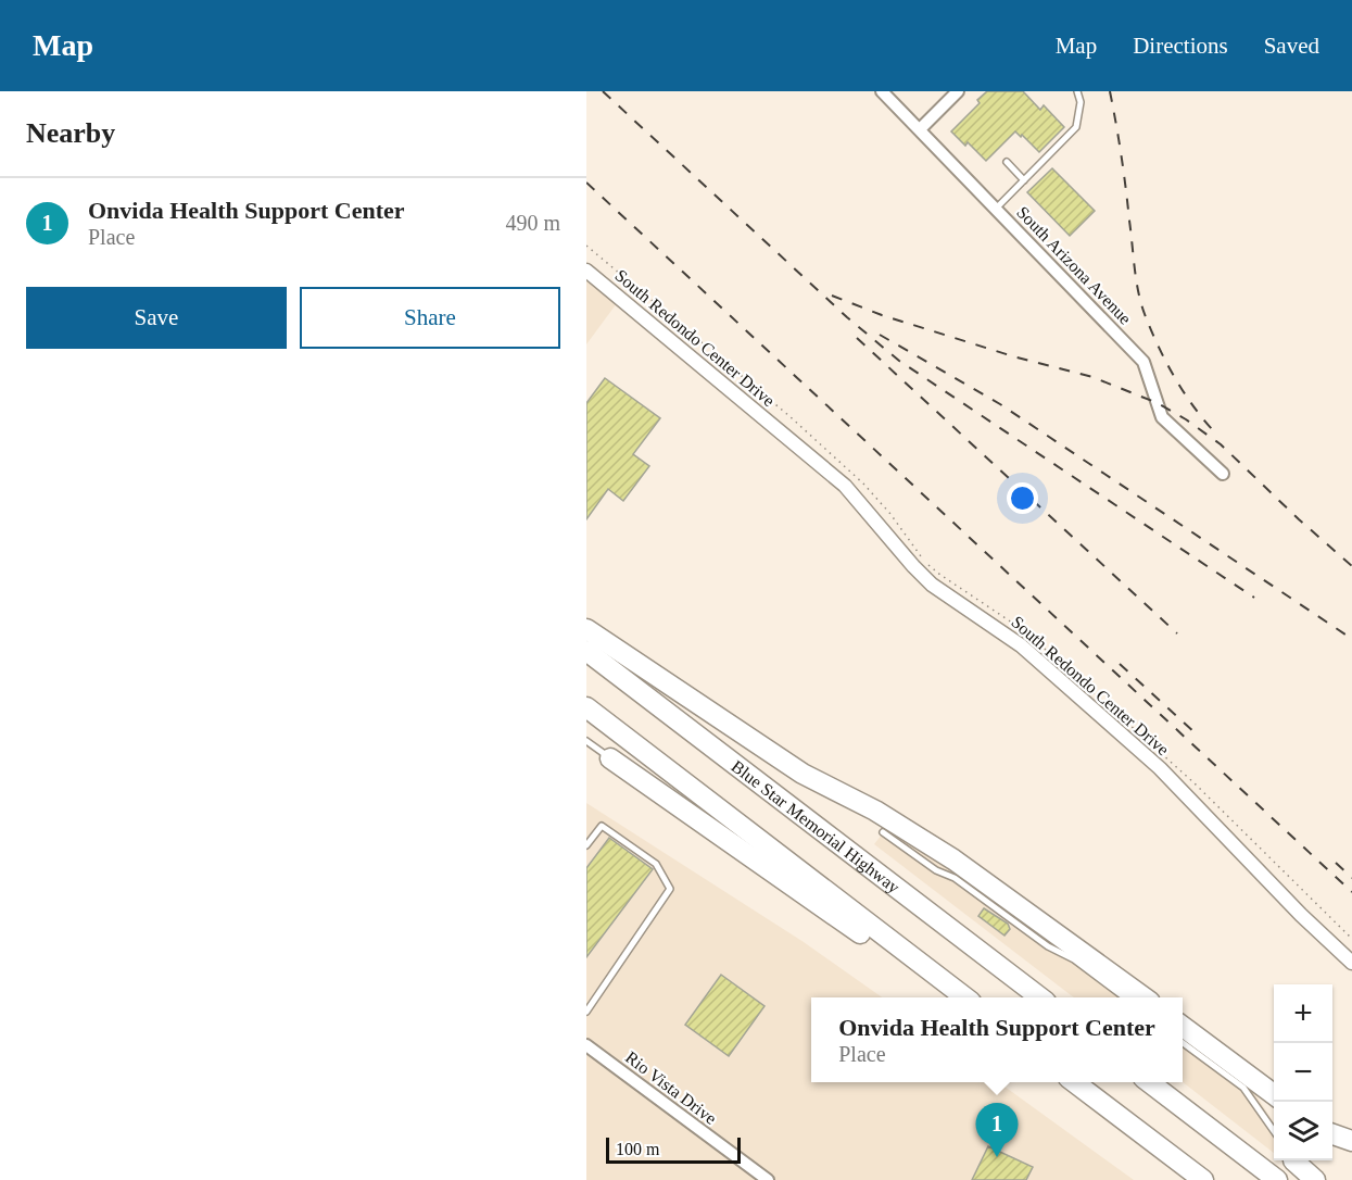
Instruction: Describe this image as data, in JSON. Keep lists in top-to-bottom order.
{
  "streets": {
    "highway": ["Blue Star Memorial Highway"],
    "street": ["South Arizona Avenue", "South Redondo Center Drive", "Rio Vista Drive"]
  },
  "scale_bar": "100 m",
  "page": {
    "header": "Map",
    "nav": ["Map", "Directions", "Saved"],
    "heading": "Nearby",
    "list": [
      {
        "mark": "1",
        "name": "Onvida Health Support Center",
        "note": "Place",
        "value": "490 m"
      }
    ],
    "buttons": ["Save", "Share"],
    "map_buttons": ["+", "−"],
    "popup": ["Onvida Health Support Center", "Place"],
    "pins": "1",
    "scale": "100 m"
  }
}
